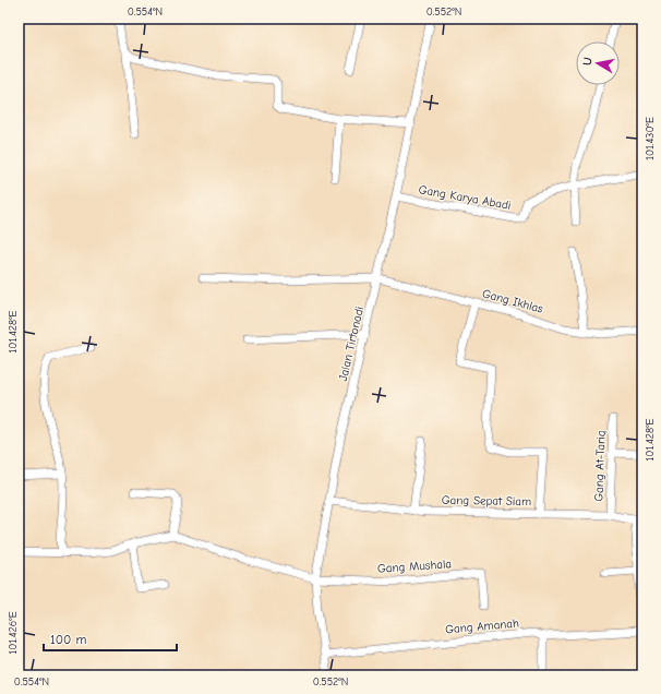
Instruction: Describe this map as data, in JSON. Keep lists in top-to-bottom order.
{
  "streets": {
    "street": [
      "Gang Karya Abadi",
      "Gang Ikhlas",
      "Jalan Tirtonadi",
      "Gang At-Tariq",
      "Gang Sepat Siam",
      "Gang Mushala",
      "Gang Amanah"
    ]
  },
  "crossings": [
    ["Gang Karya Abadi", "Jalan Tirtonadi"],
    ["Gang Ikhlas", "Jalan Tirtonadi"],
    ["Jalan Tirtonadi", "Gang Sepat Siam"],
    ["Jalan Tirtonadi", "Gang Mushala"],
    ["Jalan Tirtonadi", "Gang Amanah"],
    ["Gang At-Tariq", "Gang Sepat Siam"]
  ],
  "scale_bar": "100 m",
  "north": "left",
  "coordinates": [
    "0.554°N",
    "0.552°N",
    "101.430°E",
    "101.428°E",
    "101.426°E"
  ]
}
